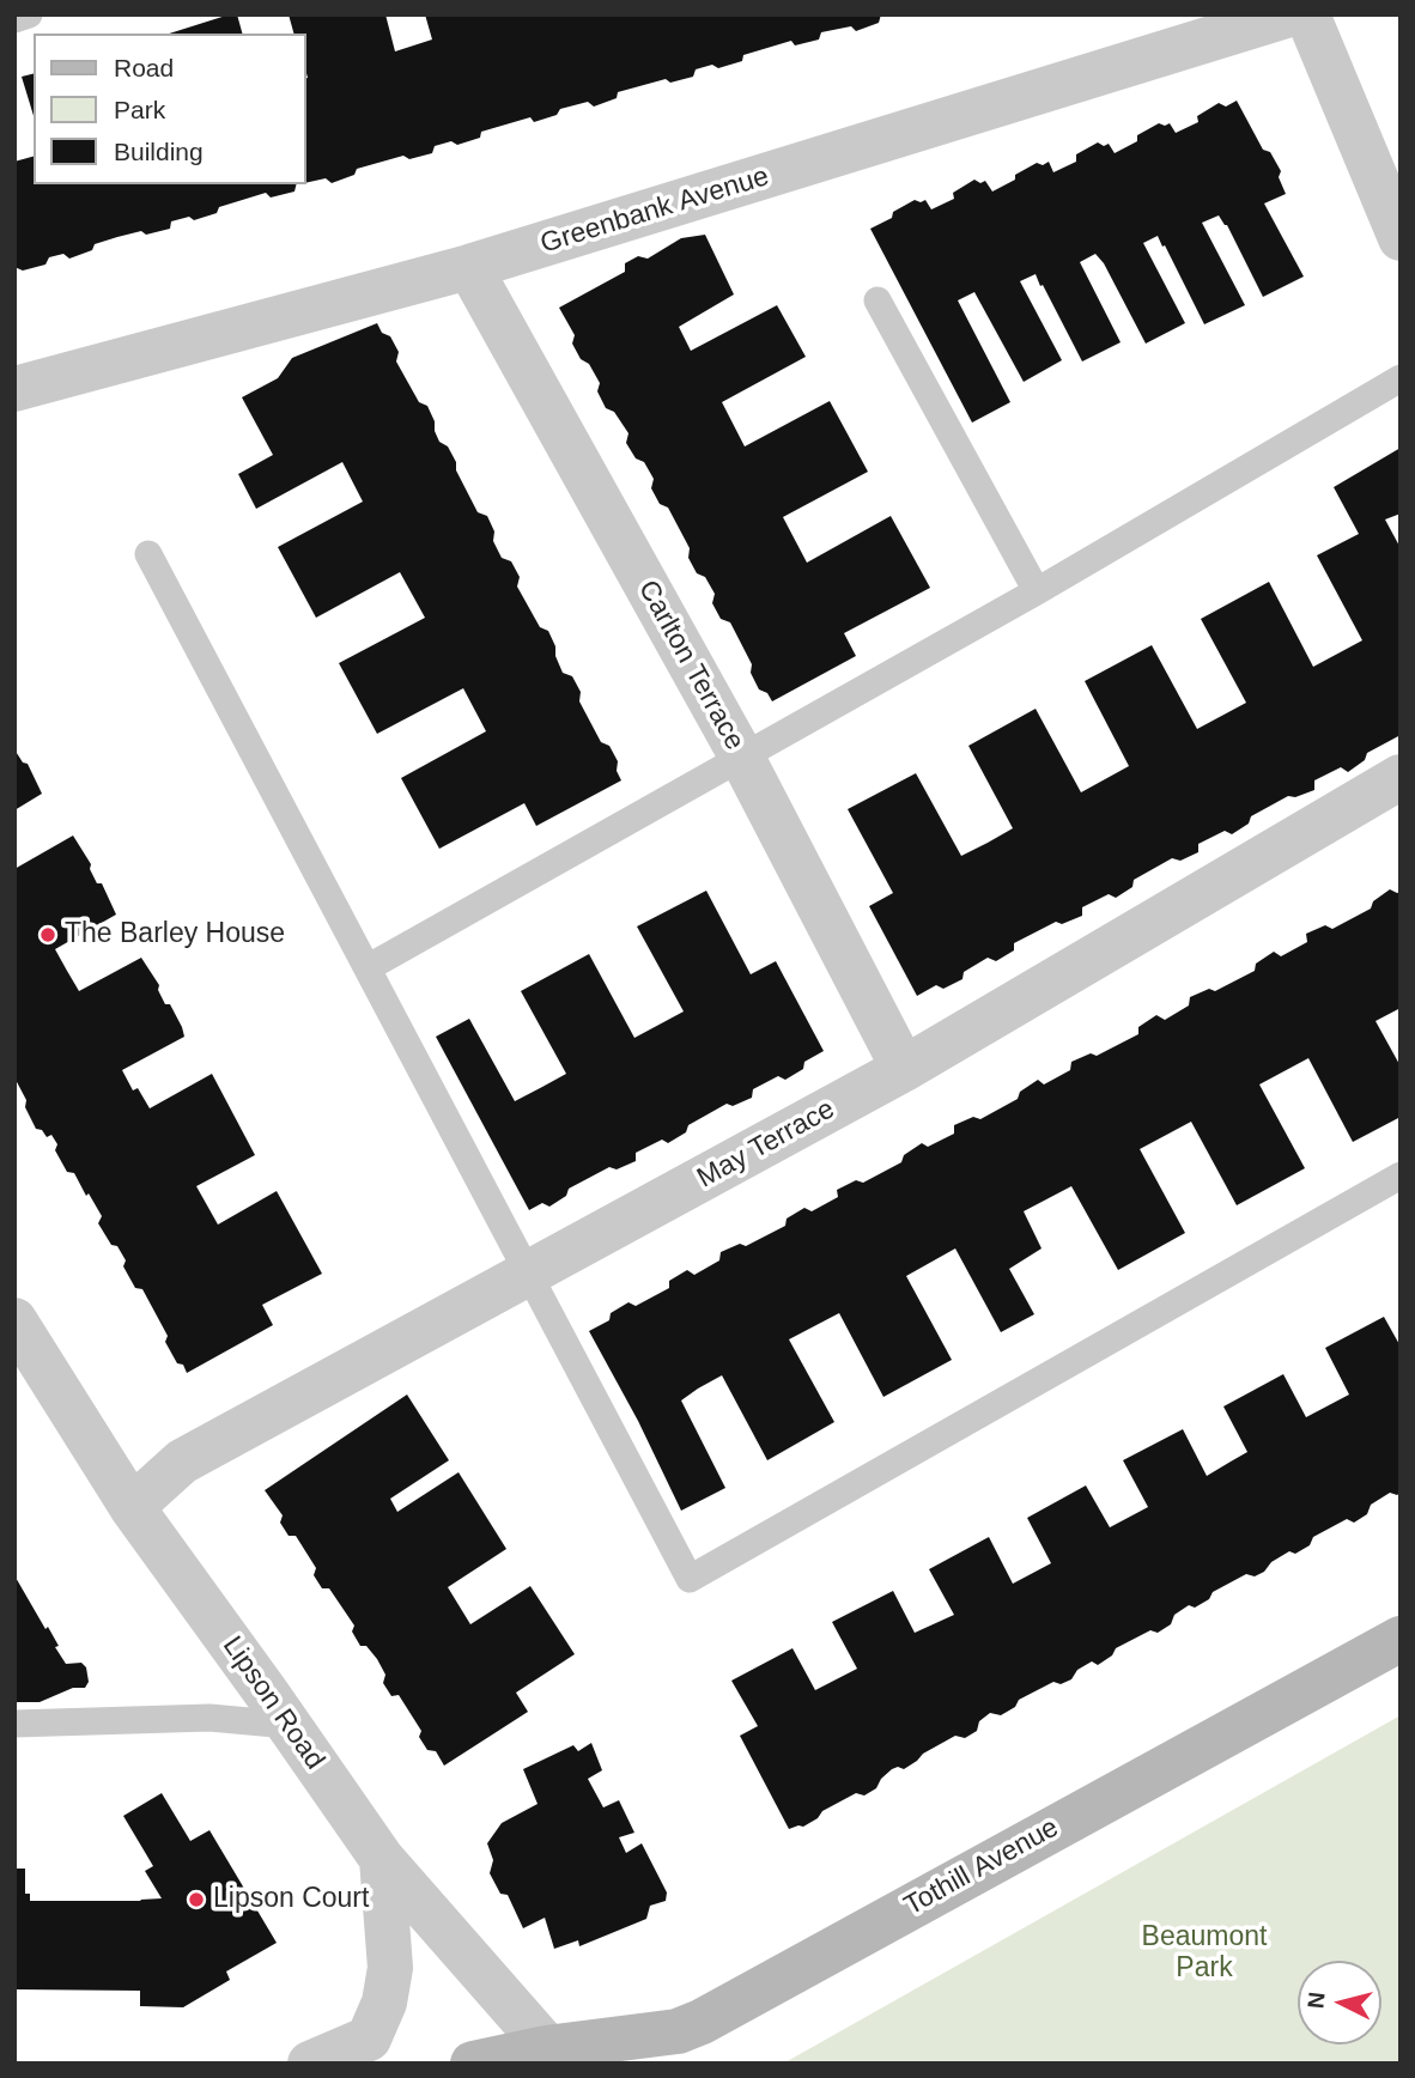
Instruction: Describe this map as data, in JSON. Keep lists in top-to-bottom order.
{
  "streets": {
    "main road": ["Tothill Avenue"],
    "street": [
      "Greenbank Avenue",
      "Carlton Terrace",
      "May Terrace",
      "Lipson Road"
    ]
  },
  "crossings": [
    ["Greenbank Avenue", "Carlton Terrace"],
    ["Carlton Terrace", "May Terrace"],
    ["May Terrace", "Lipson Road"],
    ["Lipson Road", "Tothill Avenue"]
  ],
  "parks": ["Beaumont Park"],
  "places": ["The Barley House", "Lipson Court"],
  "legend": ["Road", "Park", "Building"],
  "north": "left"
}
